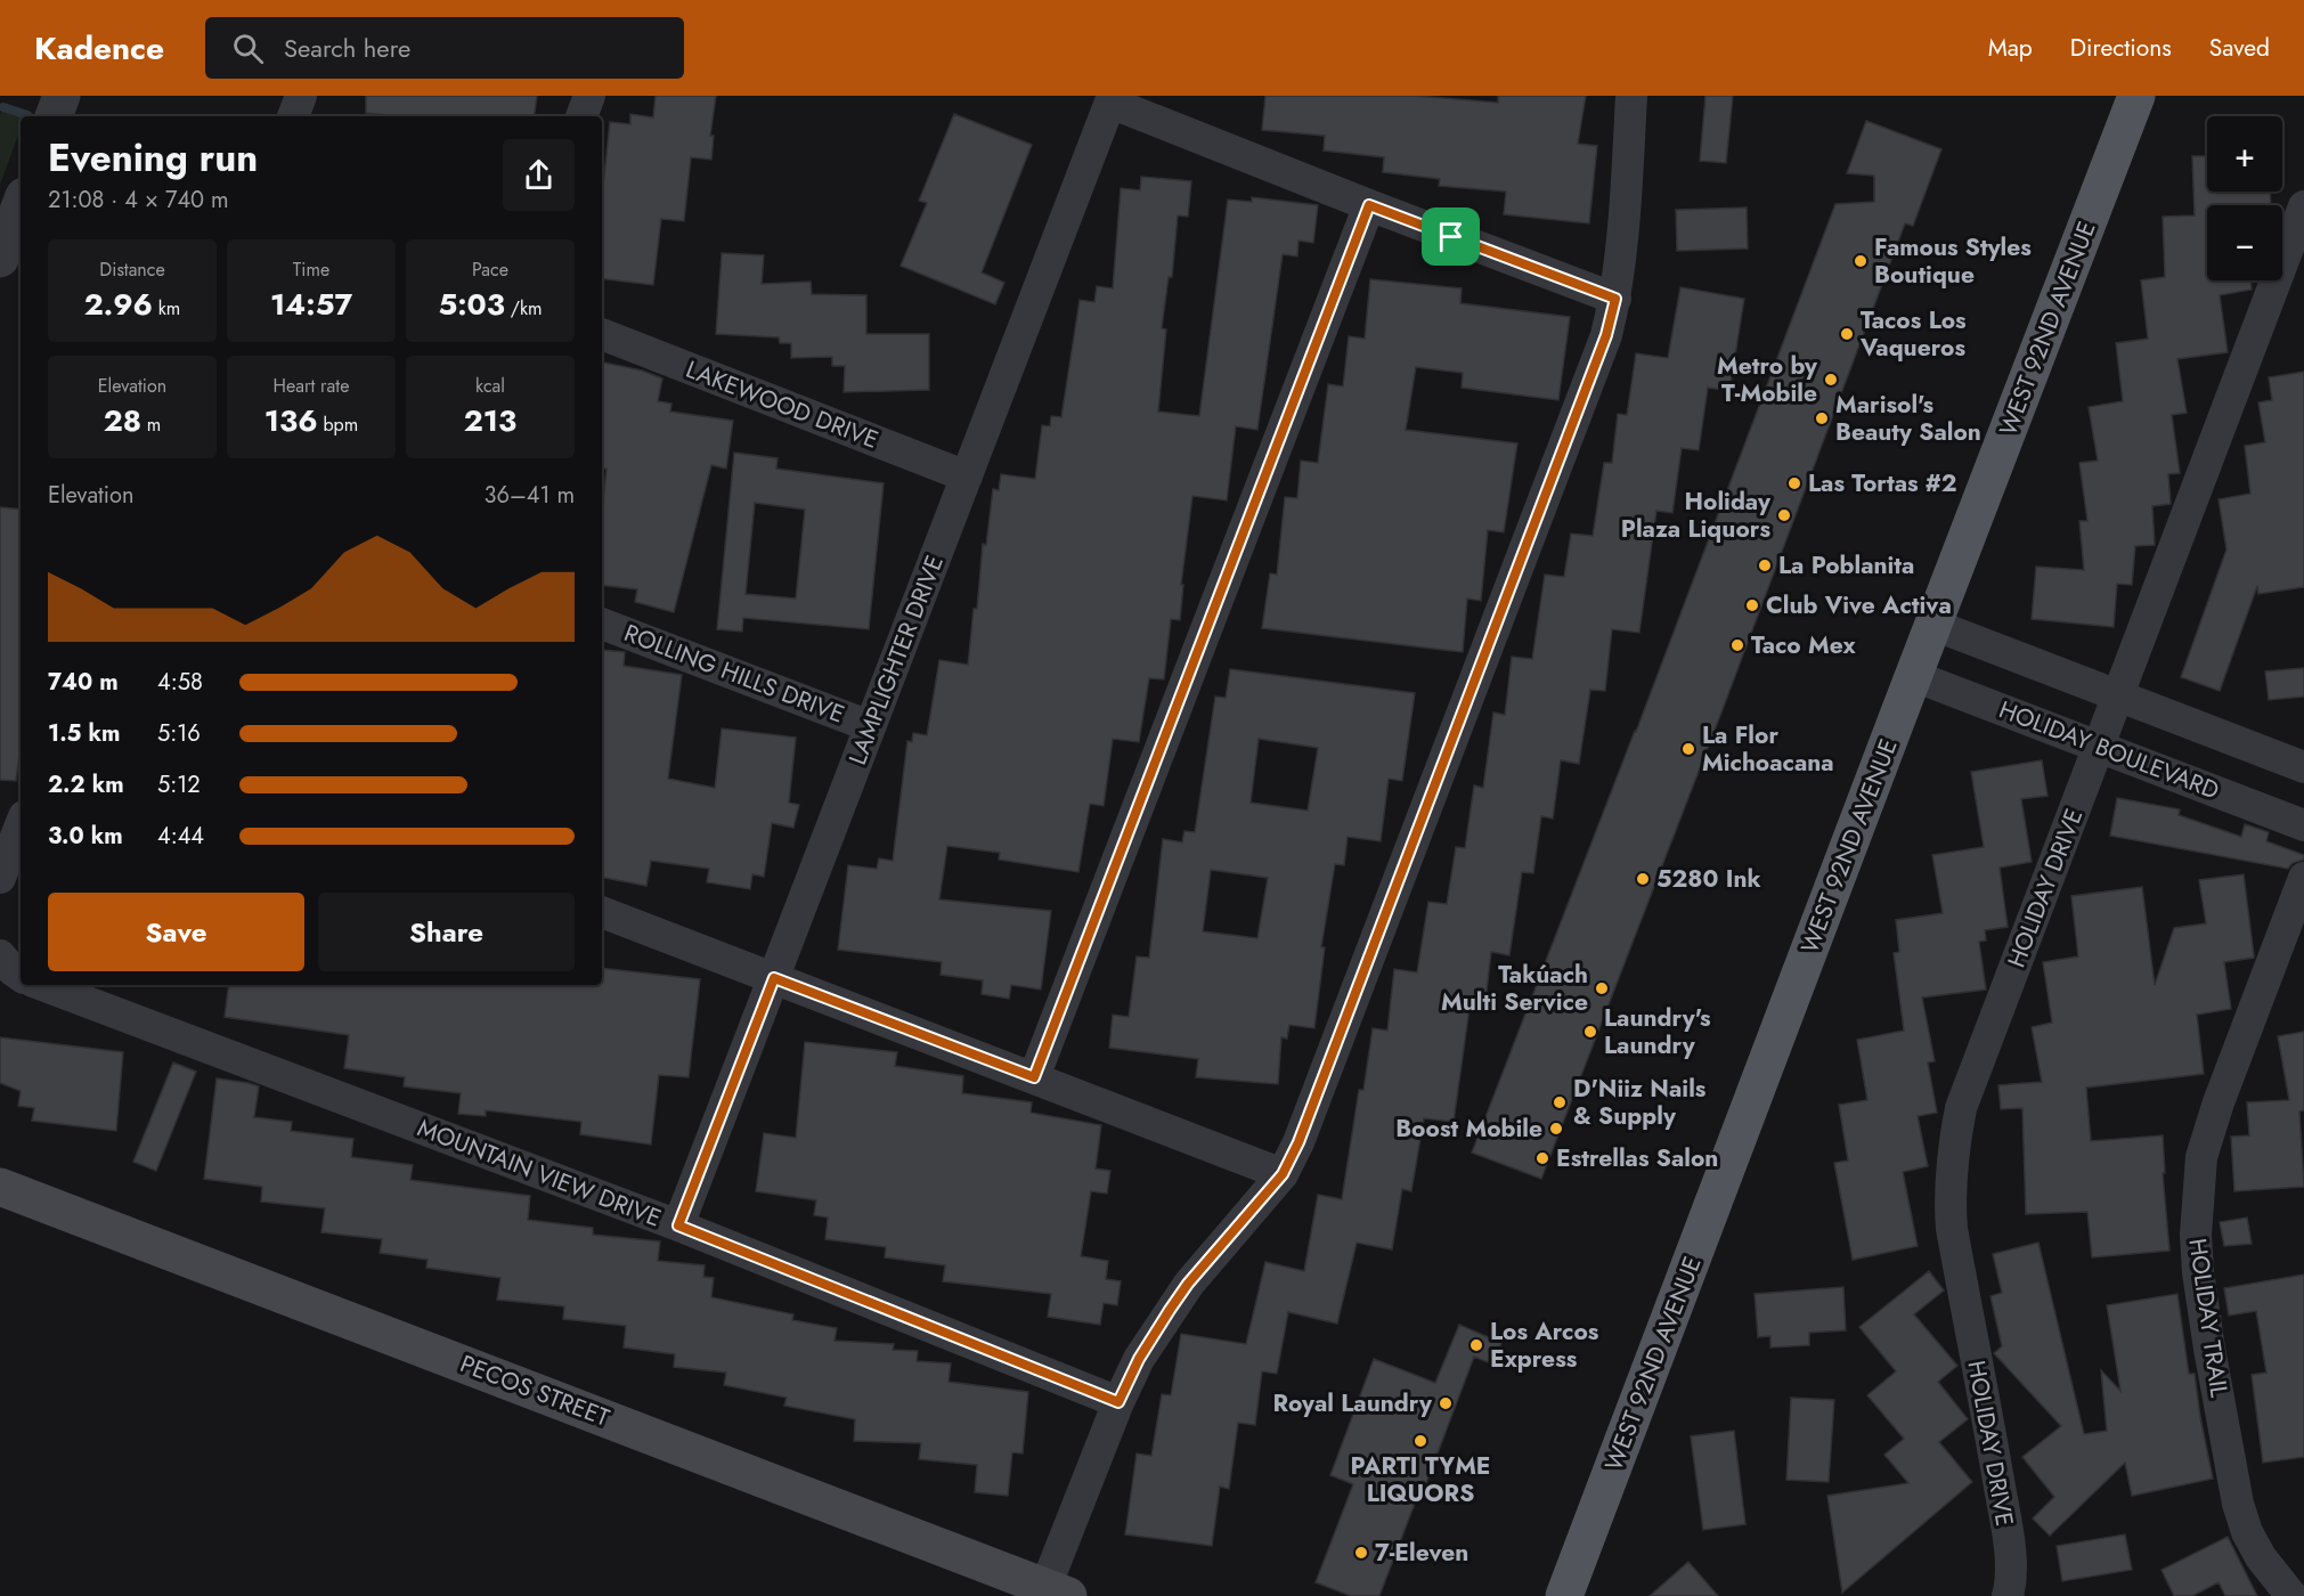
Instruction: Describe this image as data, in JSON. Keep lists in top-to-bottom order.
{
  "streets": {
    "main road": ["WEST 92ND AVENUE", "PECOS STREET"],
    "street": [
      "LAKEWOOD DRIVE",
      "LAMPLIGHTER DRIVE",
      "ROLLING HILLS DRIVE",
      "HOLIDAY BOULEVARD",
      "HOLIDAY DRIVE",
      "MOUNTAIN VIEW DRIVE",
      "HOLIDAY TRAIL"
    ]
  },
  "crossings": [
    ["WEST 92ND AVENUE", "HOLIDAY BOULEVARD"],
    ["LAKEWOOD DRIVE", "LAMPLIGHTER DRIVE"],
    ["LAMPLIGHTER DRIVE", "ROLLING HILLS DRIVE"],
    ["LAMPLIGHTER DRIVE", "MOUNTAIN VIEW DRIVE"],
    ["HOLIDAY BOULEVARD", "HOLIDAY DRIVE"]
  ],
  "places": [
    "Famous Styles Boutique",
    "Tacos Los Vaqueros",
    "Metro by T-Mobile",
    "Marisol's Beauty Salon",
    "Las Tortas #2",
    "Holiday Plaza Liquors",
    "La Poblanita",
    "Club Vive Activa",
    "Taco Mex",
    "La Flor Michoacana",
    "5280 Ink",
    "Takúach Multi Service",
    "Laundry's Laundry",
    "D'Niiz Nails & Supply",
    "Boost Mobile",
    "Estrellas Salon",
    "Los Arcos Express",
    "Royal Laundry",
    "PARTI TYME LIQUORS",
    "7-Eleven"
  ],
  "page": {
    "header": "Kadence",
    "search": "Search here",
    "nav": ["Map", "Directions", "Saved"],
    "map_buttons": ["+", "−"],
    "heading": ["Evening run", "21:08 · 4 × 740 m"],
    "stats": [
      ["Distance", "2.96 km"],
      ["Time", "14:57"],
      ["Pace", "5:03 /km"],
      ["Elevation", "28 m"],
      ["Heart rate", "136 bpm"],
      ["kcal", "213"]
    ],
    "chart": ["Elevation", "36–41 m"],
    "list": [
      {
        "name": "740 m",
        "note": "4:58"
      },
      {
        "name": "1.5 km",
        "note": "5:16"
      },
      {
        "name": "2.2 km",
        "note": "5:12"
      },
      {
        "name": "3.0 km",
        "note": "4:44"
      }
    ],
    "buttons": ["Save", "Share"]
  }
}
